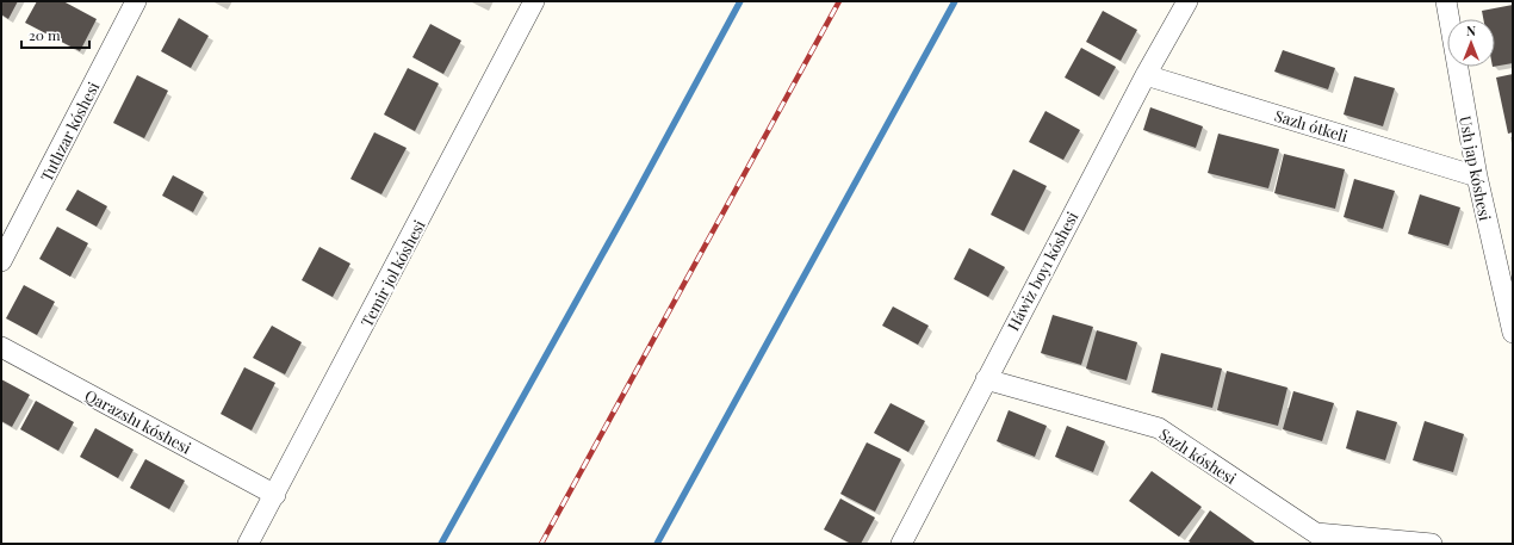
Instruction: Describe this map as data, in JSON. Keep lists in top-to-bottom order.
{
  "streets": {
    "street": [
      "Sazlı ótkeli",
      "Tutlızar kóshesi",
      "Ush jap kóshesi",
      "Háwiz boyı kóshesi",
      "Temir jol kóshesi",
      "Qarazshı kóshesi",
      "Sazlı kóshesi"
    ]
  },
  "crossings": [
    ["Sazlı ótkeli", "Ush jap kóshesi"],
    ["Sazlı ótkeli", "Háwiz boyı kóshesi"],
    ["Háwiz boyı kóshesi", "Sazlı kóshesi"],
    ["Temir jol kóshesi", "Qarazshı kóshesi"]
  ],
  "scale_bar": "20 m",
  "north": "top"
}
